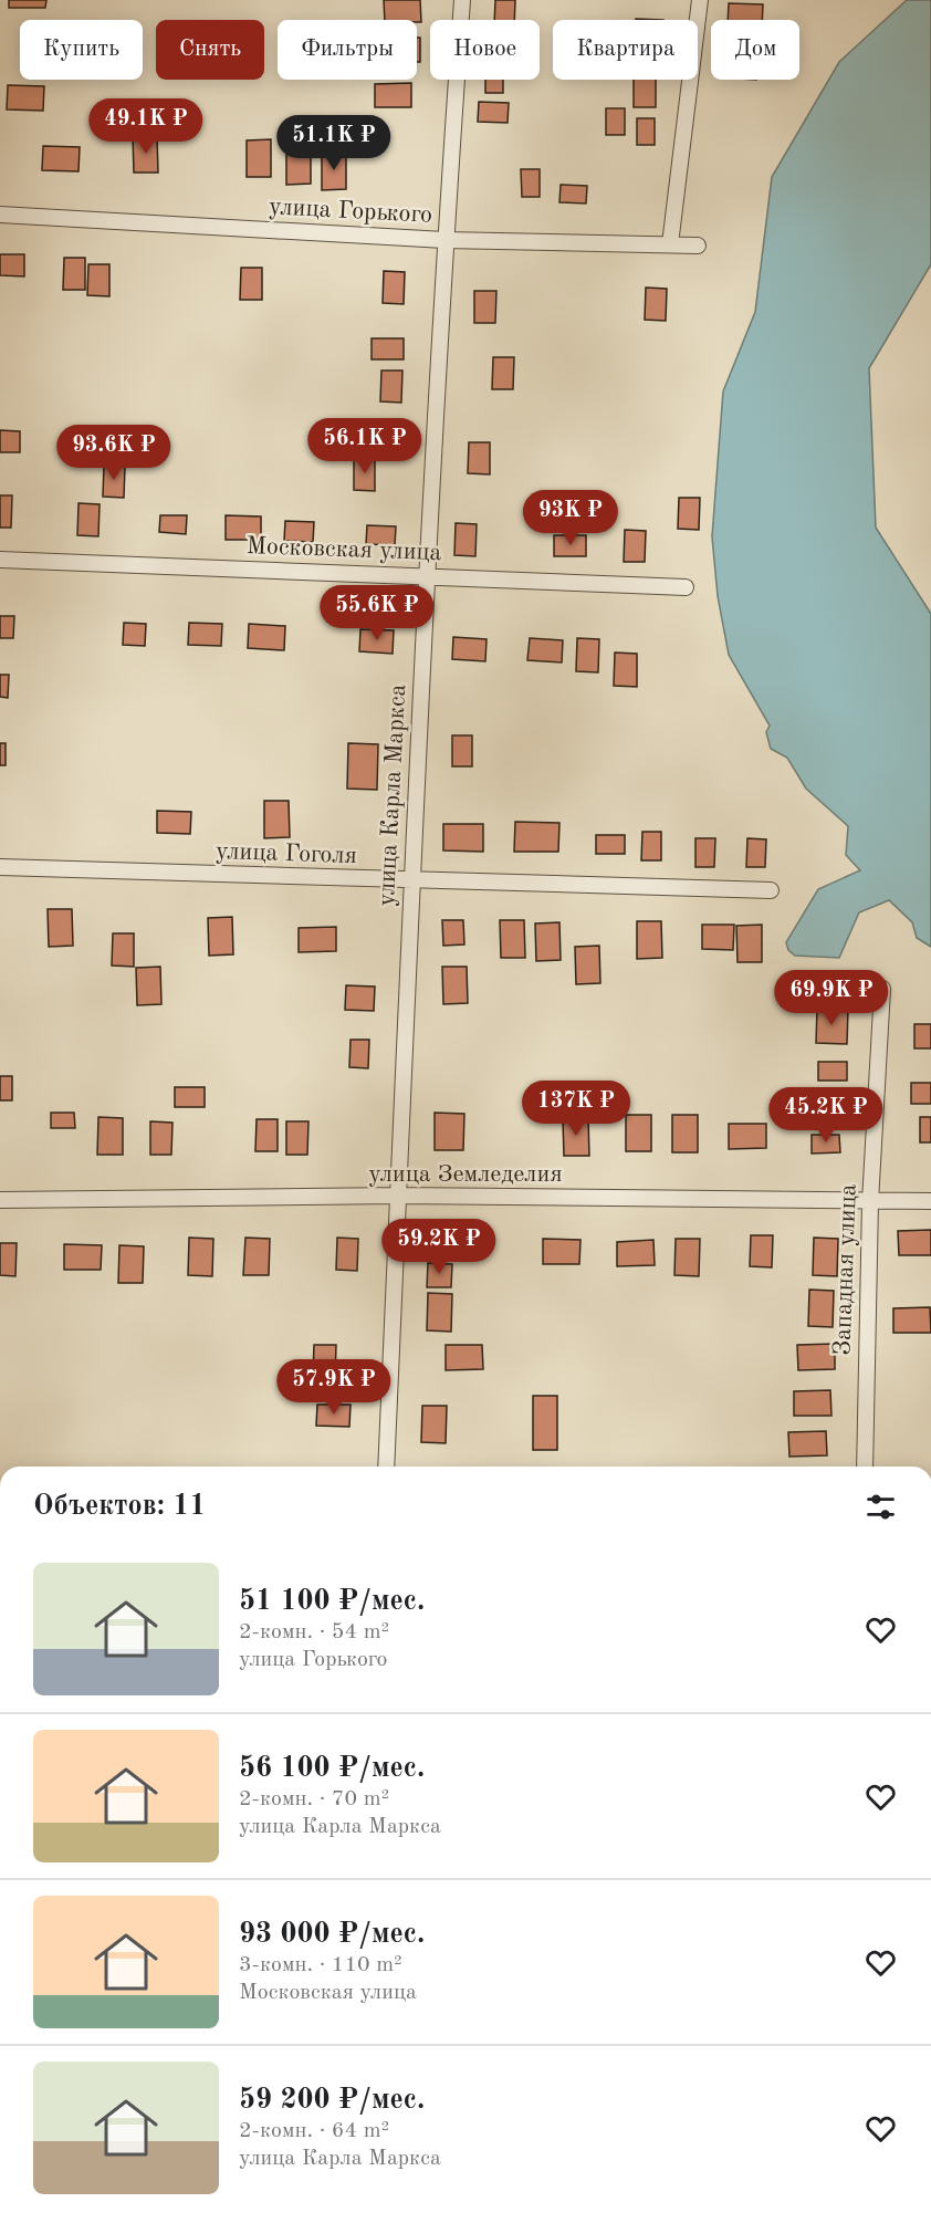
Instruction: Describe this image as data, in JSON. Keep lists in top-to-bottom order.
{
  "streets": {
    "street": [
      "улица Горького",
      "Московская улица",
      "улица Карла Маркса",
      "улица Гоголя",
      "улица Земледелия",
      "Западная улица"
    ]
  },
  "crossings": [
    ["улица Горького", "улица Карла Маркса"],
    ["Московская улица", "улица Карла Маркса"],
    ["улица Карла Маркса", "улица Гоголя"],
    ["улица Карла Маркса", "улица Земледелия"],
    ["улица Земледелия", "Западная улица"]
  ],
  "page": {
    "chip": [
      "Купить",
      "Снять",
      "Фильтры",
      "Новое",
      "Квартира",
      "Дом"
    ],
    "price": [
      "49.1K ₽",
      "51.1K ₽",
      "56.1K ₽",
      "93.6K ₽",
      "93K ₽",
      "55.6K ₽",
      "69.9K ₽",
      "137K ₽",
      "45.2K ₽",
      "59.2K ₽",
      "57.9K ₽"
    ],
    "heading": "Объектов: 11",
    "list": [
      {
        "name": "51 100 ₽/мес.",
        "note": "2-комн. · 54 m² · улица Горького"
      },
      {
        "name": "56 100 ₽/мес.",
        "note": "2-комн. · 70 m² · улица Карла Маркса"
      },
      {
        "name": "93 000 ₽/мес.",
        "note": "3-комн. · 110 m² · Московская улица"
      },
      {
        "name": "59 200 ₽/мес.",
        "note": "2-комн. · 64 m² · улица Карла Маркса"
      }
    ]
  }
}
